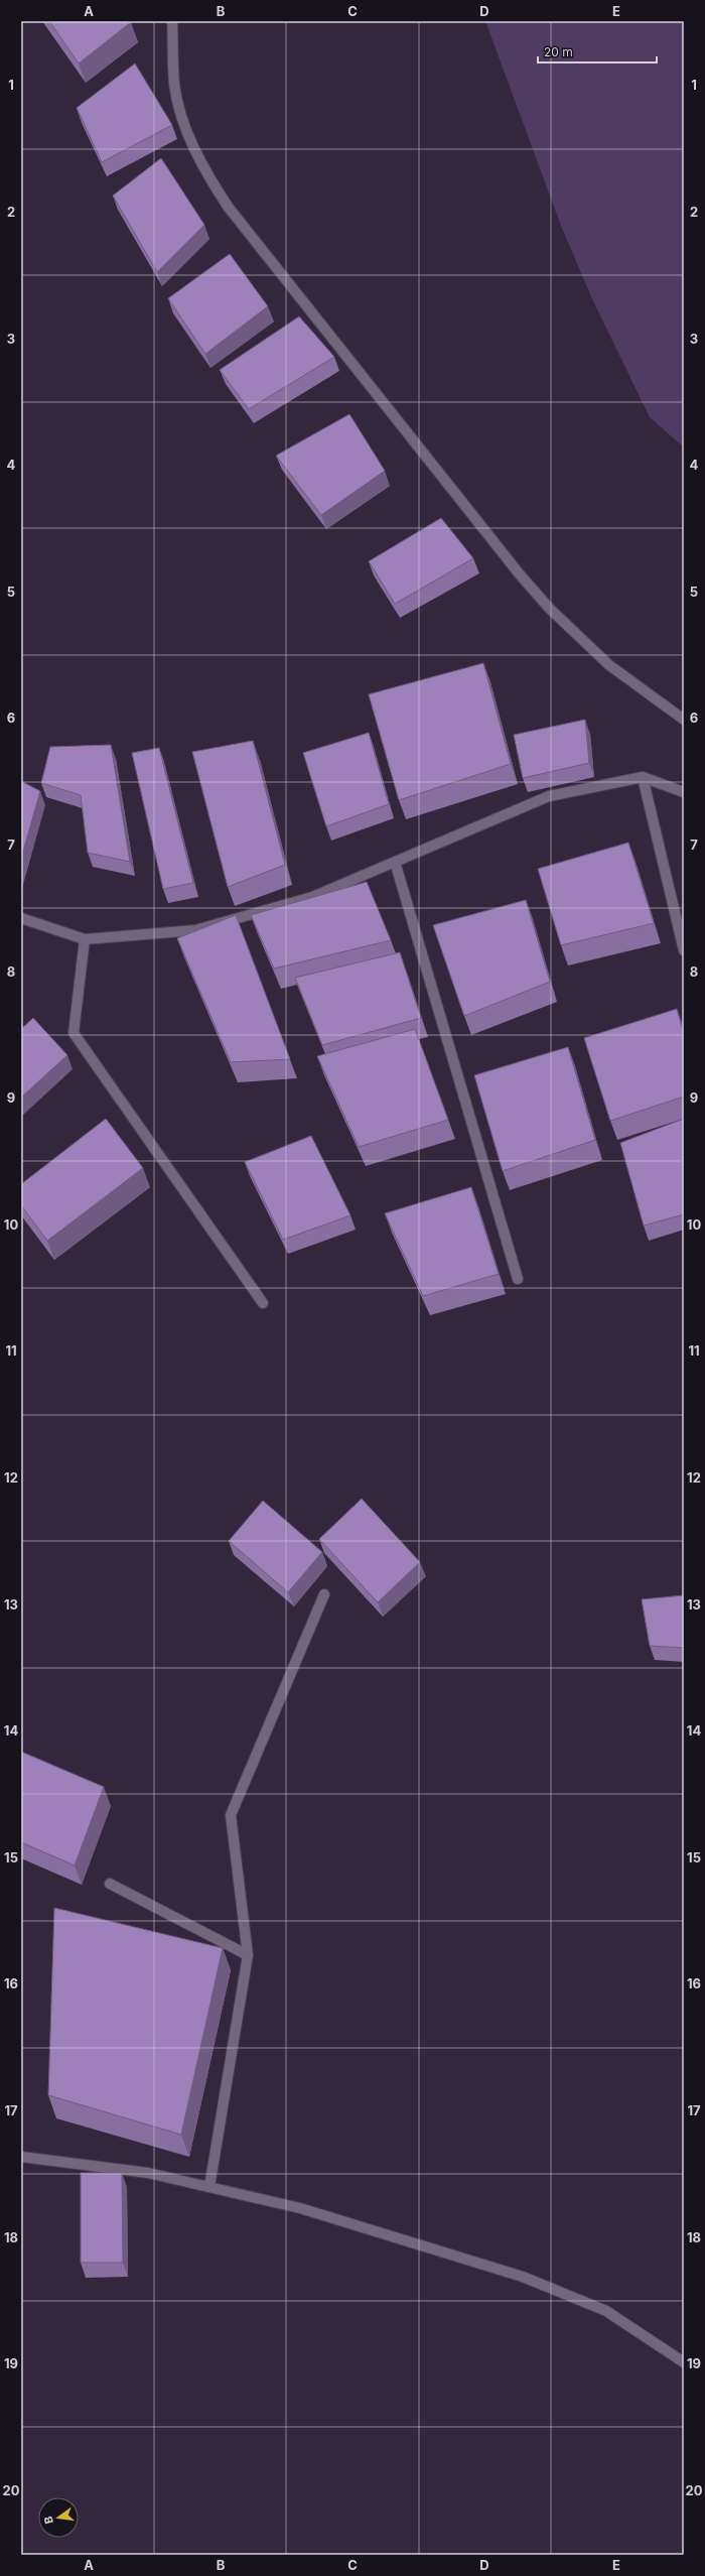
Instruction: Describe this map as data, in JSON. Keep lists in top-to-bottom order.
{
  "scale_bar": "20 m",
  "north": "left",
  "grid": {
    "columns": [
      "A",
      "B",
      "C",
      "D",
      "E"
    ],
    "rows": [
      "1",
      "2",
      "3",
      "4",
      "5",
      "6",
      "7",
      "8",
      "9",
      "10",
      "11",
      "12",
      "13",
      "14",
      "15",
      "16",
      "17",
      "18",
      "19",
      "20"
    ]
  }
}
